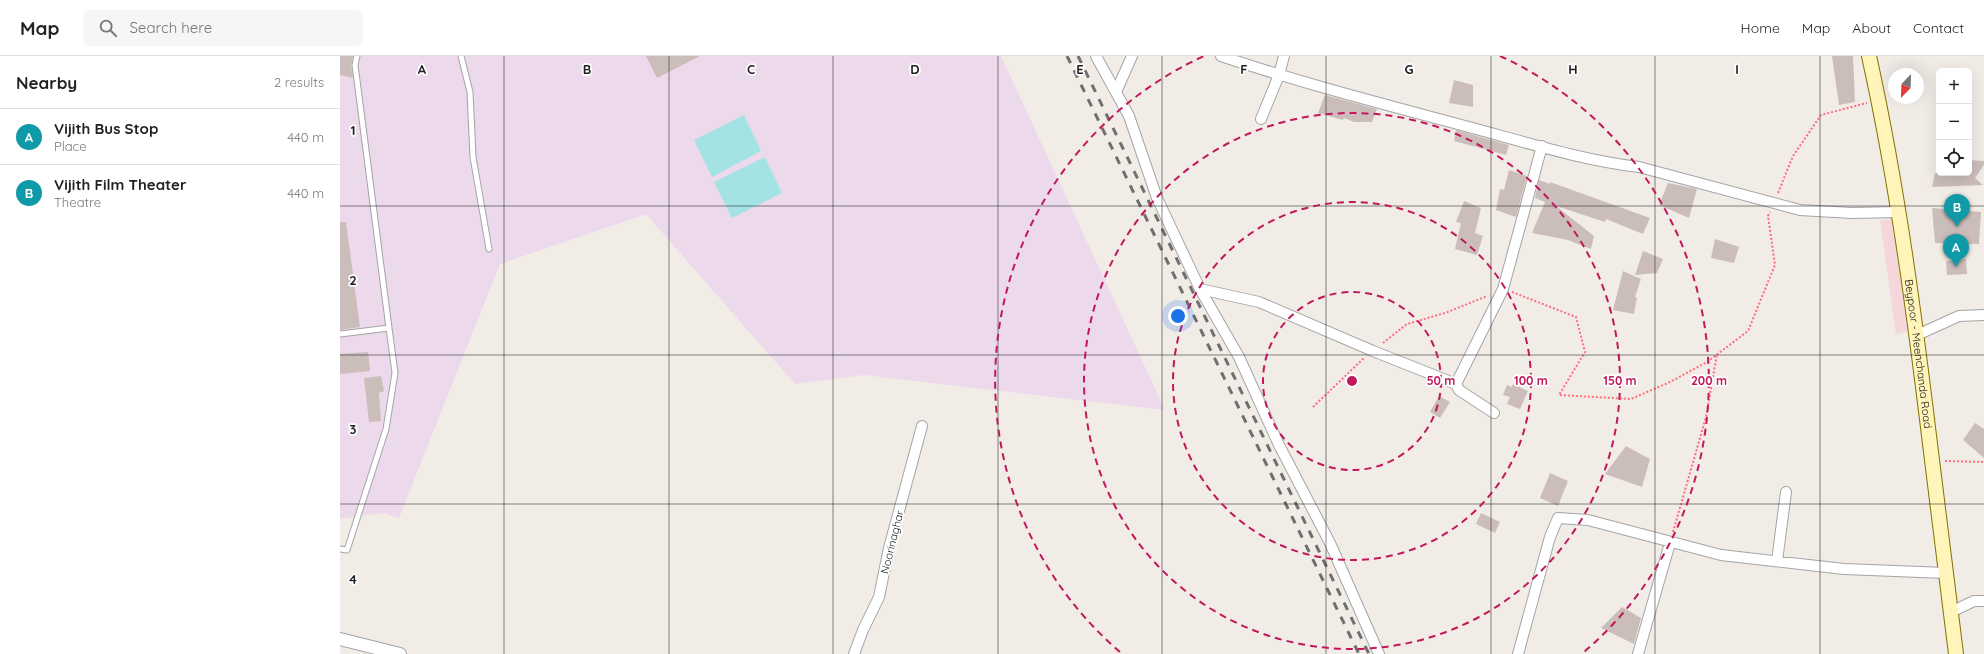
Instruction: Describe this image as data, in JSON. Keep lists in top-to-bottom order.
{
  "streets": {
    "main road": ["Beypoor - Meenchanda Road"],
    "street": ["Noorinaghar"]
  },
  "north": "bottom left",
  "page": {
    "header": "Map",
    "search": "Search here",
    "nav": [
      "Home",
      "Map",
      "About",
      "Contact"
    ],
    "heading": ["Nearby", "2 results"],
    "map_buttons": ["+", "−"],
    "list": [
      {
        "mark": "A",
        "name": "Vijith Bus Stop",
        "note": "Place",
        "value": "440 m"
      },
      {
        "mark": "B",
        "name": "Vijith Film Theater",
        "note": "Theatre",
        "value": "440 m"
      }
    ],
    "pins": ["B", "A"]
  },
  "grid": {
    "columns": [
      "A",
      "B",
      "C",
      "D",
      "E",
      "F",
      "G",
      "H",
      "I"
    ],
    "rows": [
      "1",
      "2",
      "3",
      "4"
    ]
  },
  "rings": [
    "50 m",
    "100 m",
    "150 m",
    "200 m"
  ]
}
